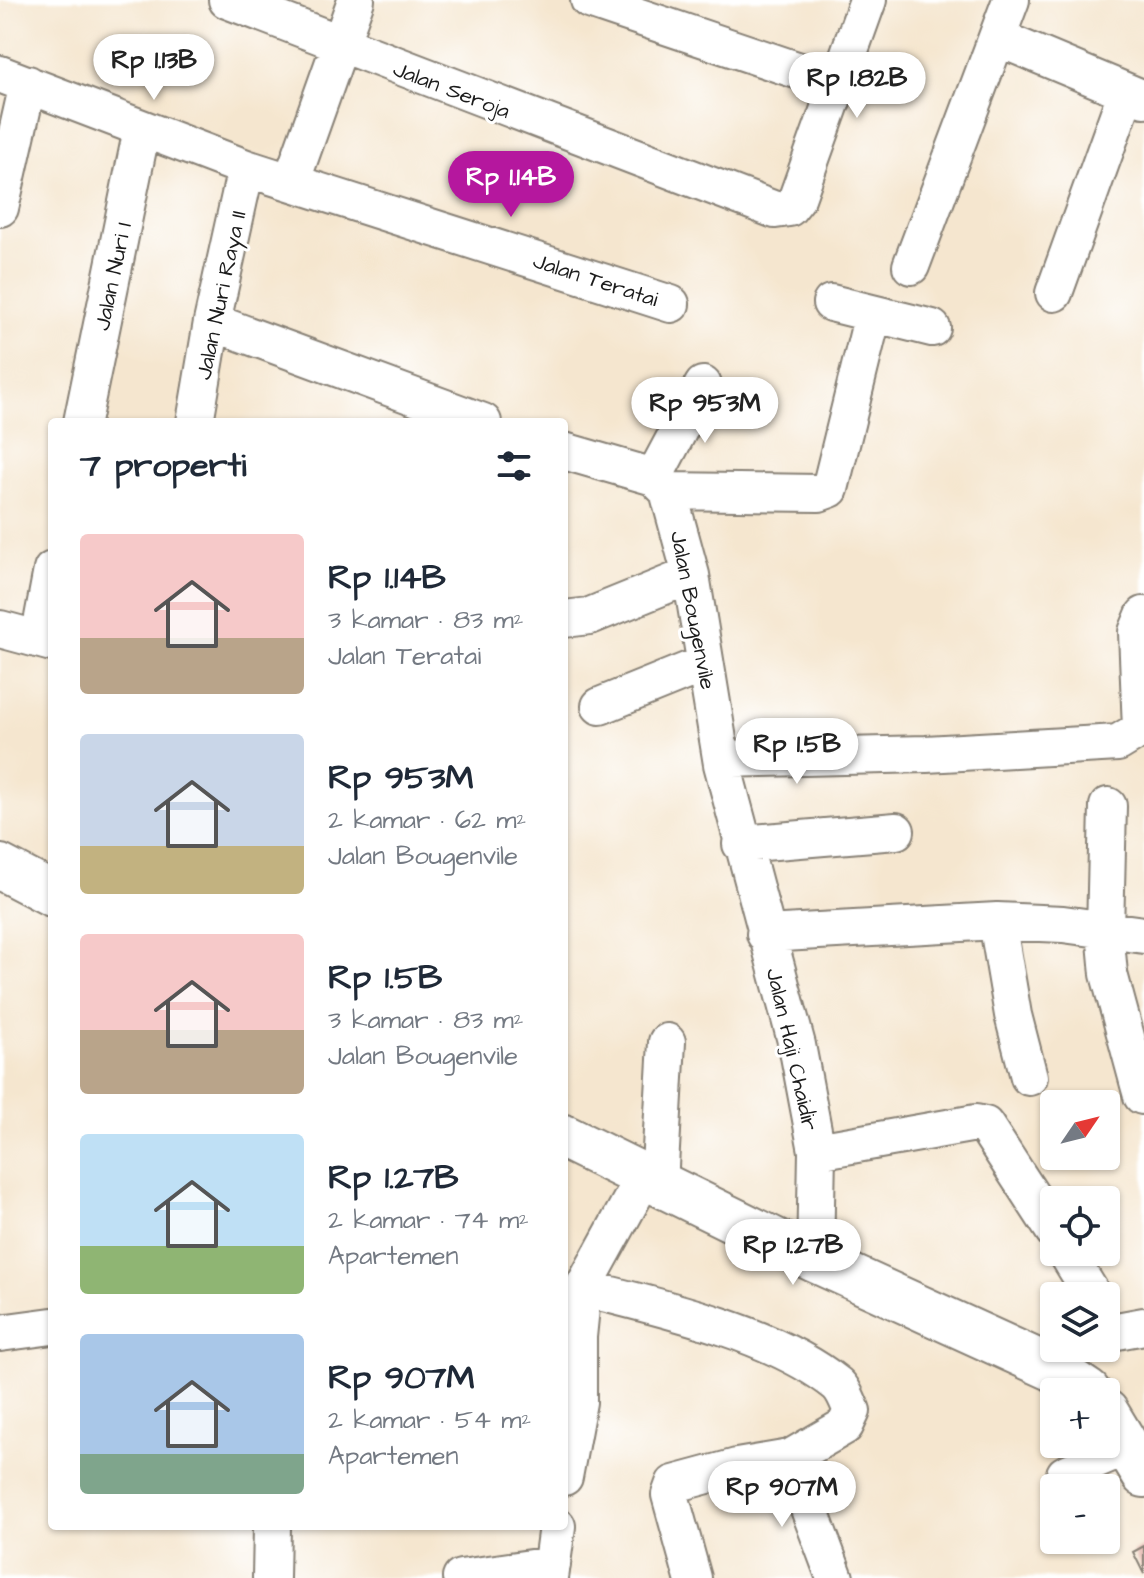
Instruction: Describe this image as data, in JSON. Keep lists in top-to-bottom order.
{
  "streets": {
    "street": [
      "Jalan Seroja",
      "Jalan Nuri I",
      "Jalan Teratai",
      "Jalan Nuri Raya II",
      "Jalan Bougenvile",
      "Jalan Haji Chaidir"
    ]
  },
  "crossings": [
    ["Jalan Nuri I", "Jalan Teratai"],
    ["Jalan Teratai", "Jalan Nuri Raya II"],
    ["Jalan Bougenvile", "Jalan Haji Chaidir"]
  ],
  "north": "top right",
  "page": {
    "price": [
      "Rp 1.13B",
      "Rp 1.82B",
      "Rp 1.14B",
      "Rp 953M",
      "Rp 1.5B",
      "Rp 1.27B",
      "Rp 907M"
    ],
    "heading": "7 properti",
    "list": [
      {
        "name": "Rp 1.14B",
        "note": "3 kamar · 83 m² · Jalan Teratai"
      },
      {
        "name": "Rp 953M",
        "note": "2 kamar · 62 m² · Jalan Bougenvile"
      },
      {
        "name": "Rp 1.5B",
        "note": "3 kamar · 83 m² · Jalan Bougenvile"
      },
      {
        "name": "Rp 1.27B",
        "note": "2 kamar · 74 m² · Apartemen"
      },
      {
        "name": "Rp 907M",
        "note": "2 kamar · 54 m² · Apartemen"
      }
    ],
    "map_buttons": ["+", "−"]
  }
}
